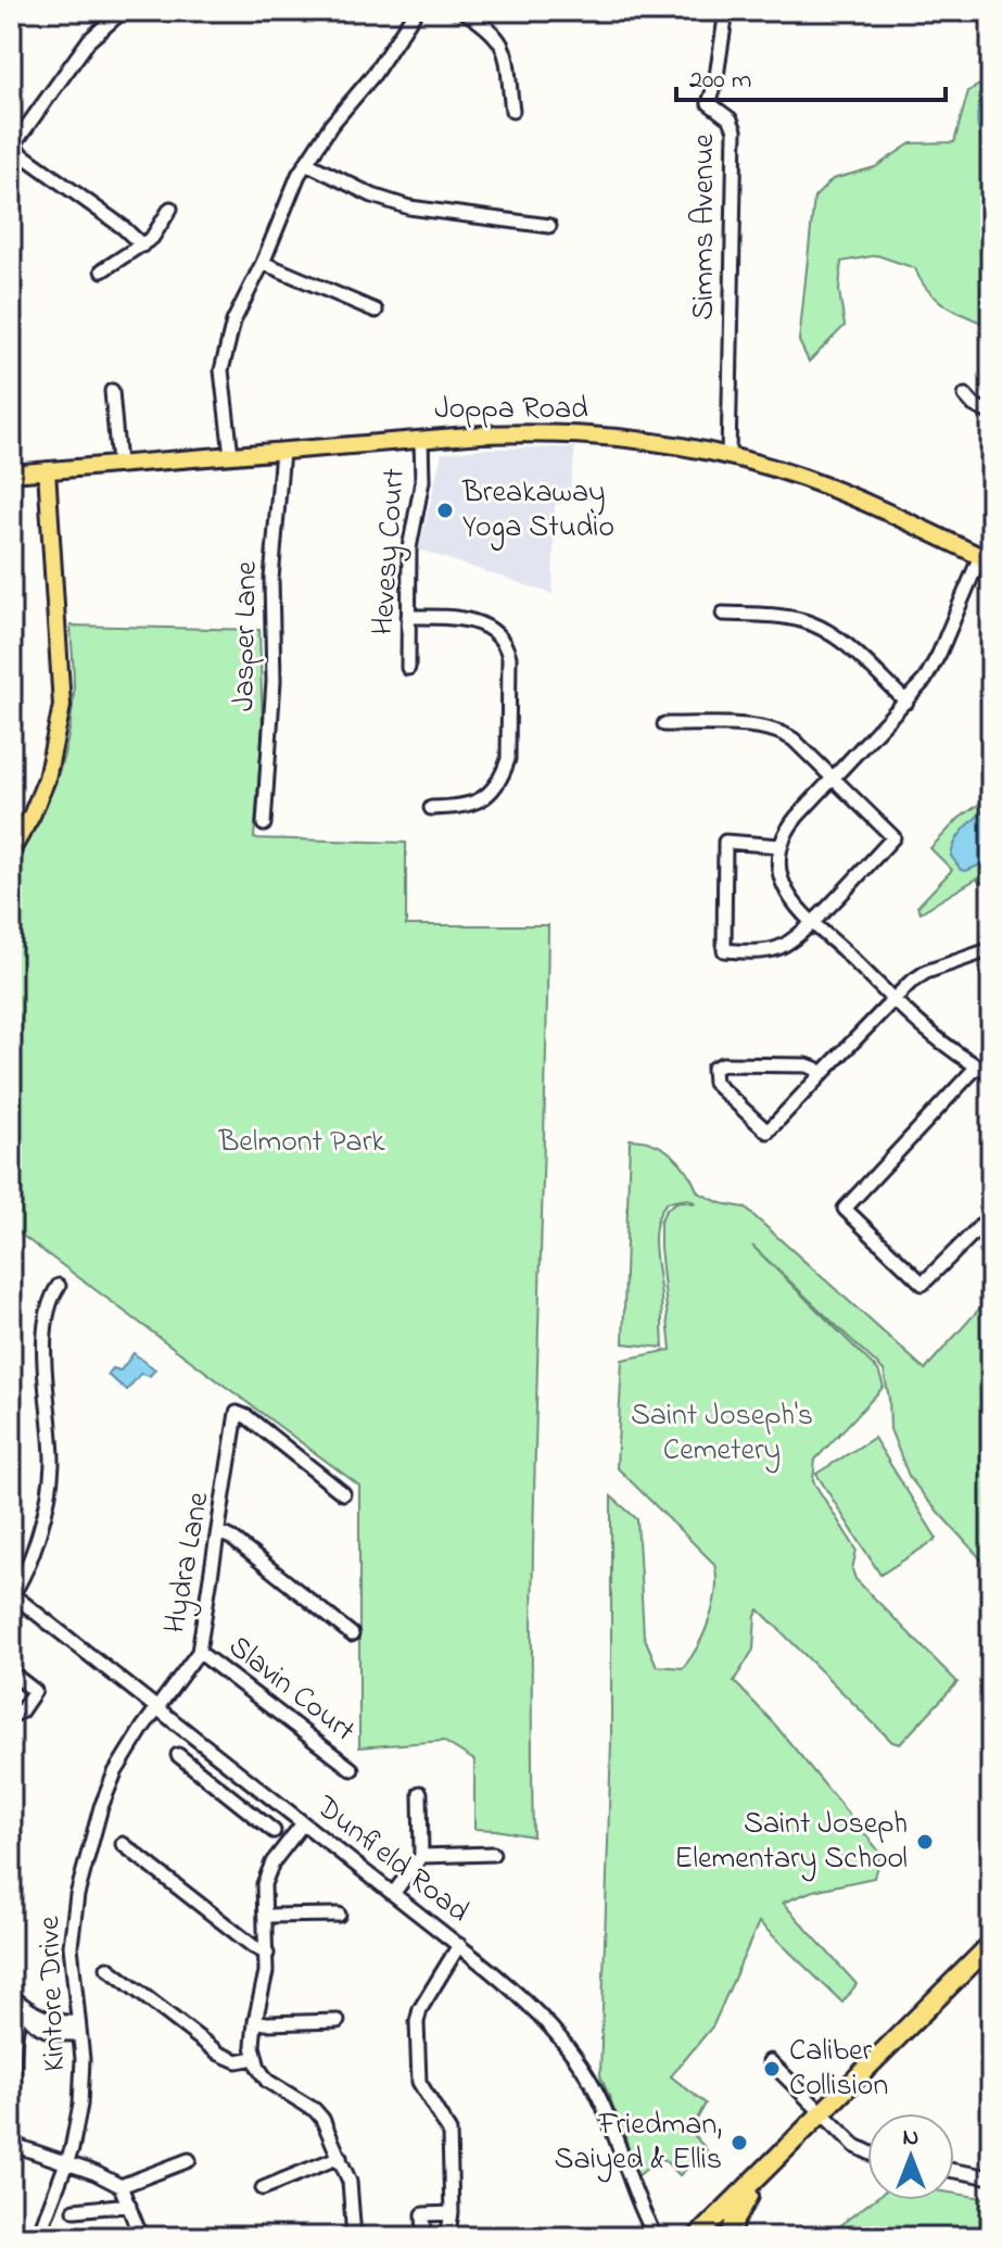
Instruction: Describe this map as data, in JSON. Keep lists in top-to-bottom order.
{
  "streets": {
    "main road": ["Joppa Road"],
    "street": [
      "Simms Avenue",
      "Hevesy Court",
      "Jasper Lane",
      "Hydra Lane",
      "Slavin Court",
      "Dunfield Road",
      "Kintore Drive"
    ]
  },
  "crossings": [
    ["Simms Avenue", "Joppa Road"],
    ["Joppa Road", "Hevesy Court"],
    ["Joppa Road", "Jasper Lane"],
    ["Hydra Lane", "Slavin Court"],
    ["Hydra Lane", "Dunfield Road"],
    ["Hydra Lane", "Kintore Drive"],
    ["Dunfield Road", "Kintore Drive"]
  ],
  "parks": ["Belmont Park", "Saint Joseph's Cemetery"],
  "places": [
    "Breakaway Yoga Studio",
    "Saint Joseph Elementary School",
    "Caliber Collision",
    "Friedman, Saiyed & Ellis"
  ],
  "scale_bar": "200 m",
  "north": "top"
}
